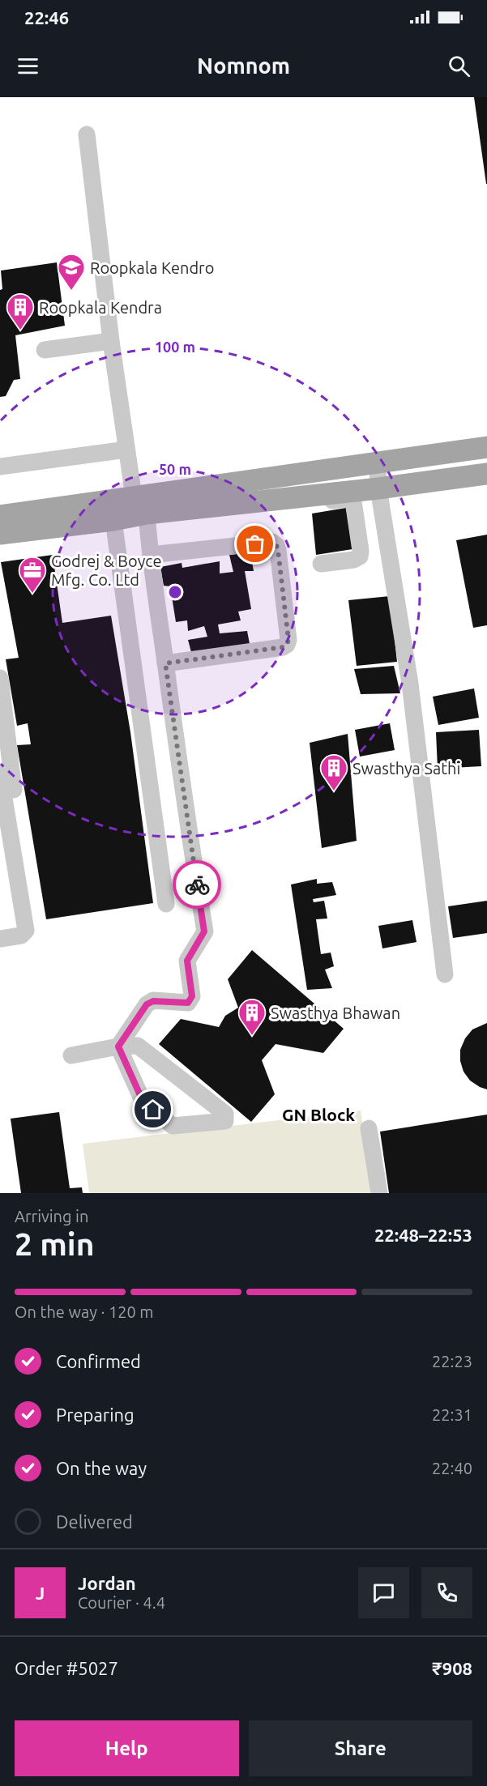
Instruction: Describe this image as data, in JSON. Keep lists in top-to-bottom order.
{
  "districts": ["GN Block"],
  "places": {
    "school or university": ["Roopkala Kendro"],
    "building": ["Roopkala Kendra", "Swasthya Sathi", "Swasthya Bhawan"],
    "office": ["Godrej & Boyce Mfg. Co. Ltd"]
  },
  "page": {
    "status": "22:46",
    "header": "Nomnom",
    "heading": ["2 min", "Arriving in", "22:48–22:53"],
    "panel": [
      "Jordan",
      "Courier · 4.4",
      "Order #5027",
      "₹908"
    ],
    "bar": "On the way · 120 m",
    "list": [
      ["Confirmed", "22:23"],
      ["Preparing", "22:31"],
      ["On the way", "22:40"],
      "Delivered"
    ],
    "round": "J",
    "buttons": ["Help", "Share"]
  },
  "rings": ["100 m", "50 m"]
}
